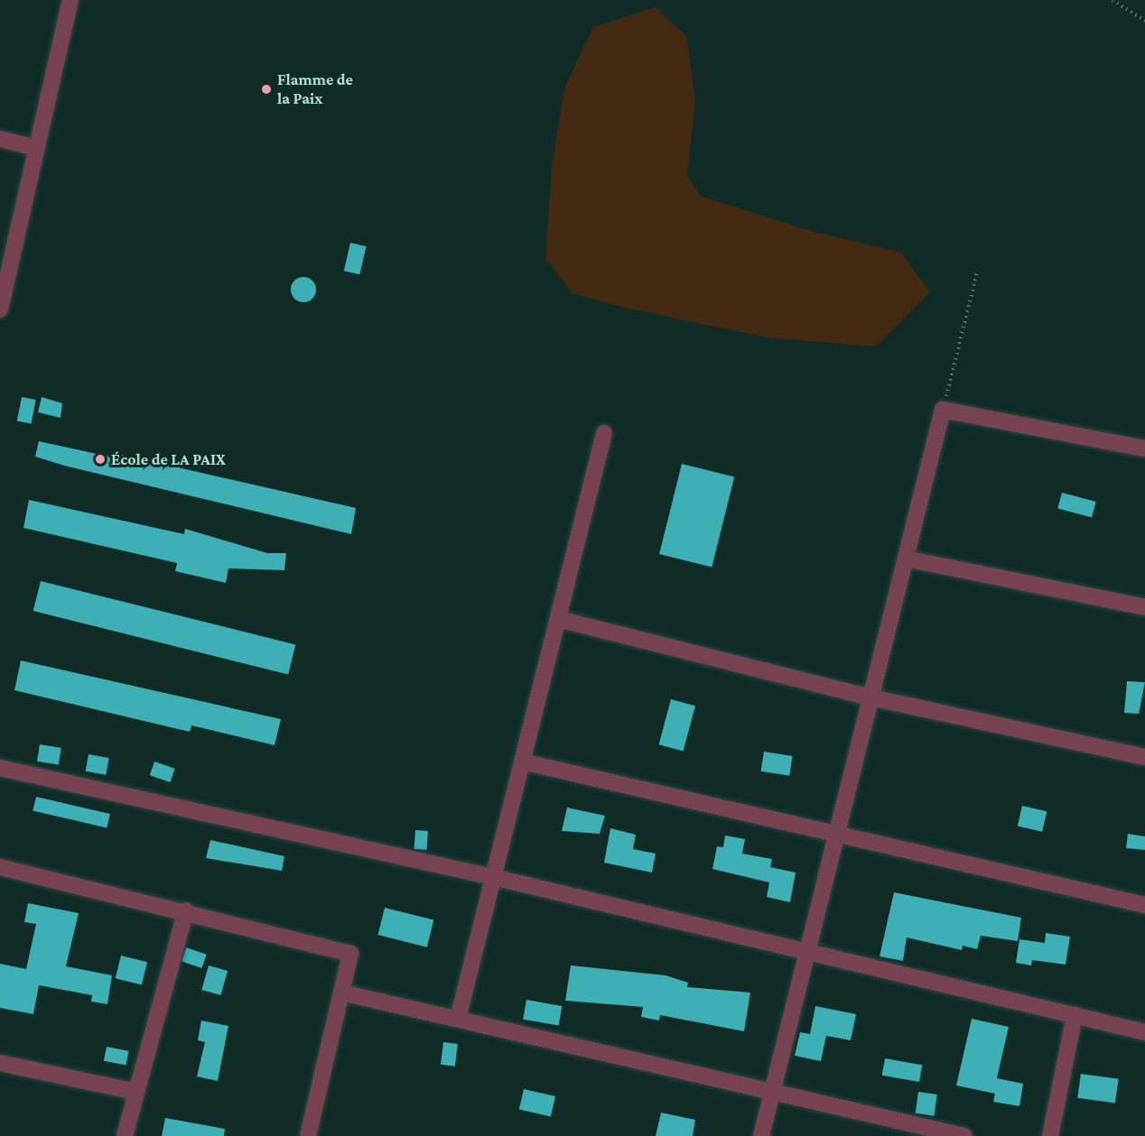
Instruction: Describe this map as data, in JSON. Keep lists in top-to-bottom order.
{
  "places": ["Flamme de la Paix", "École de LA PAIX"]
}
